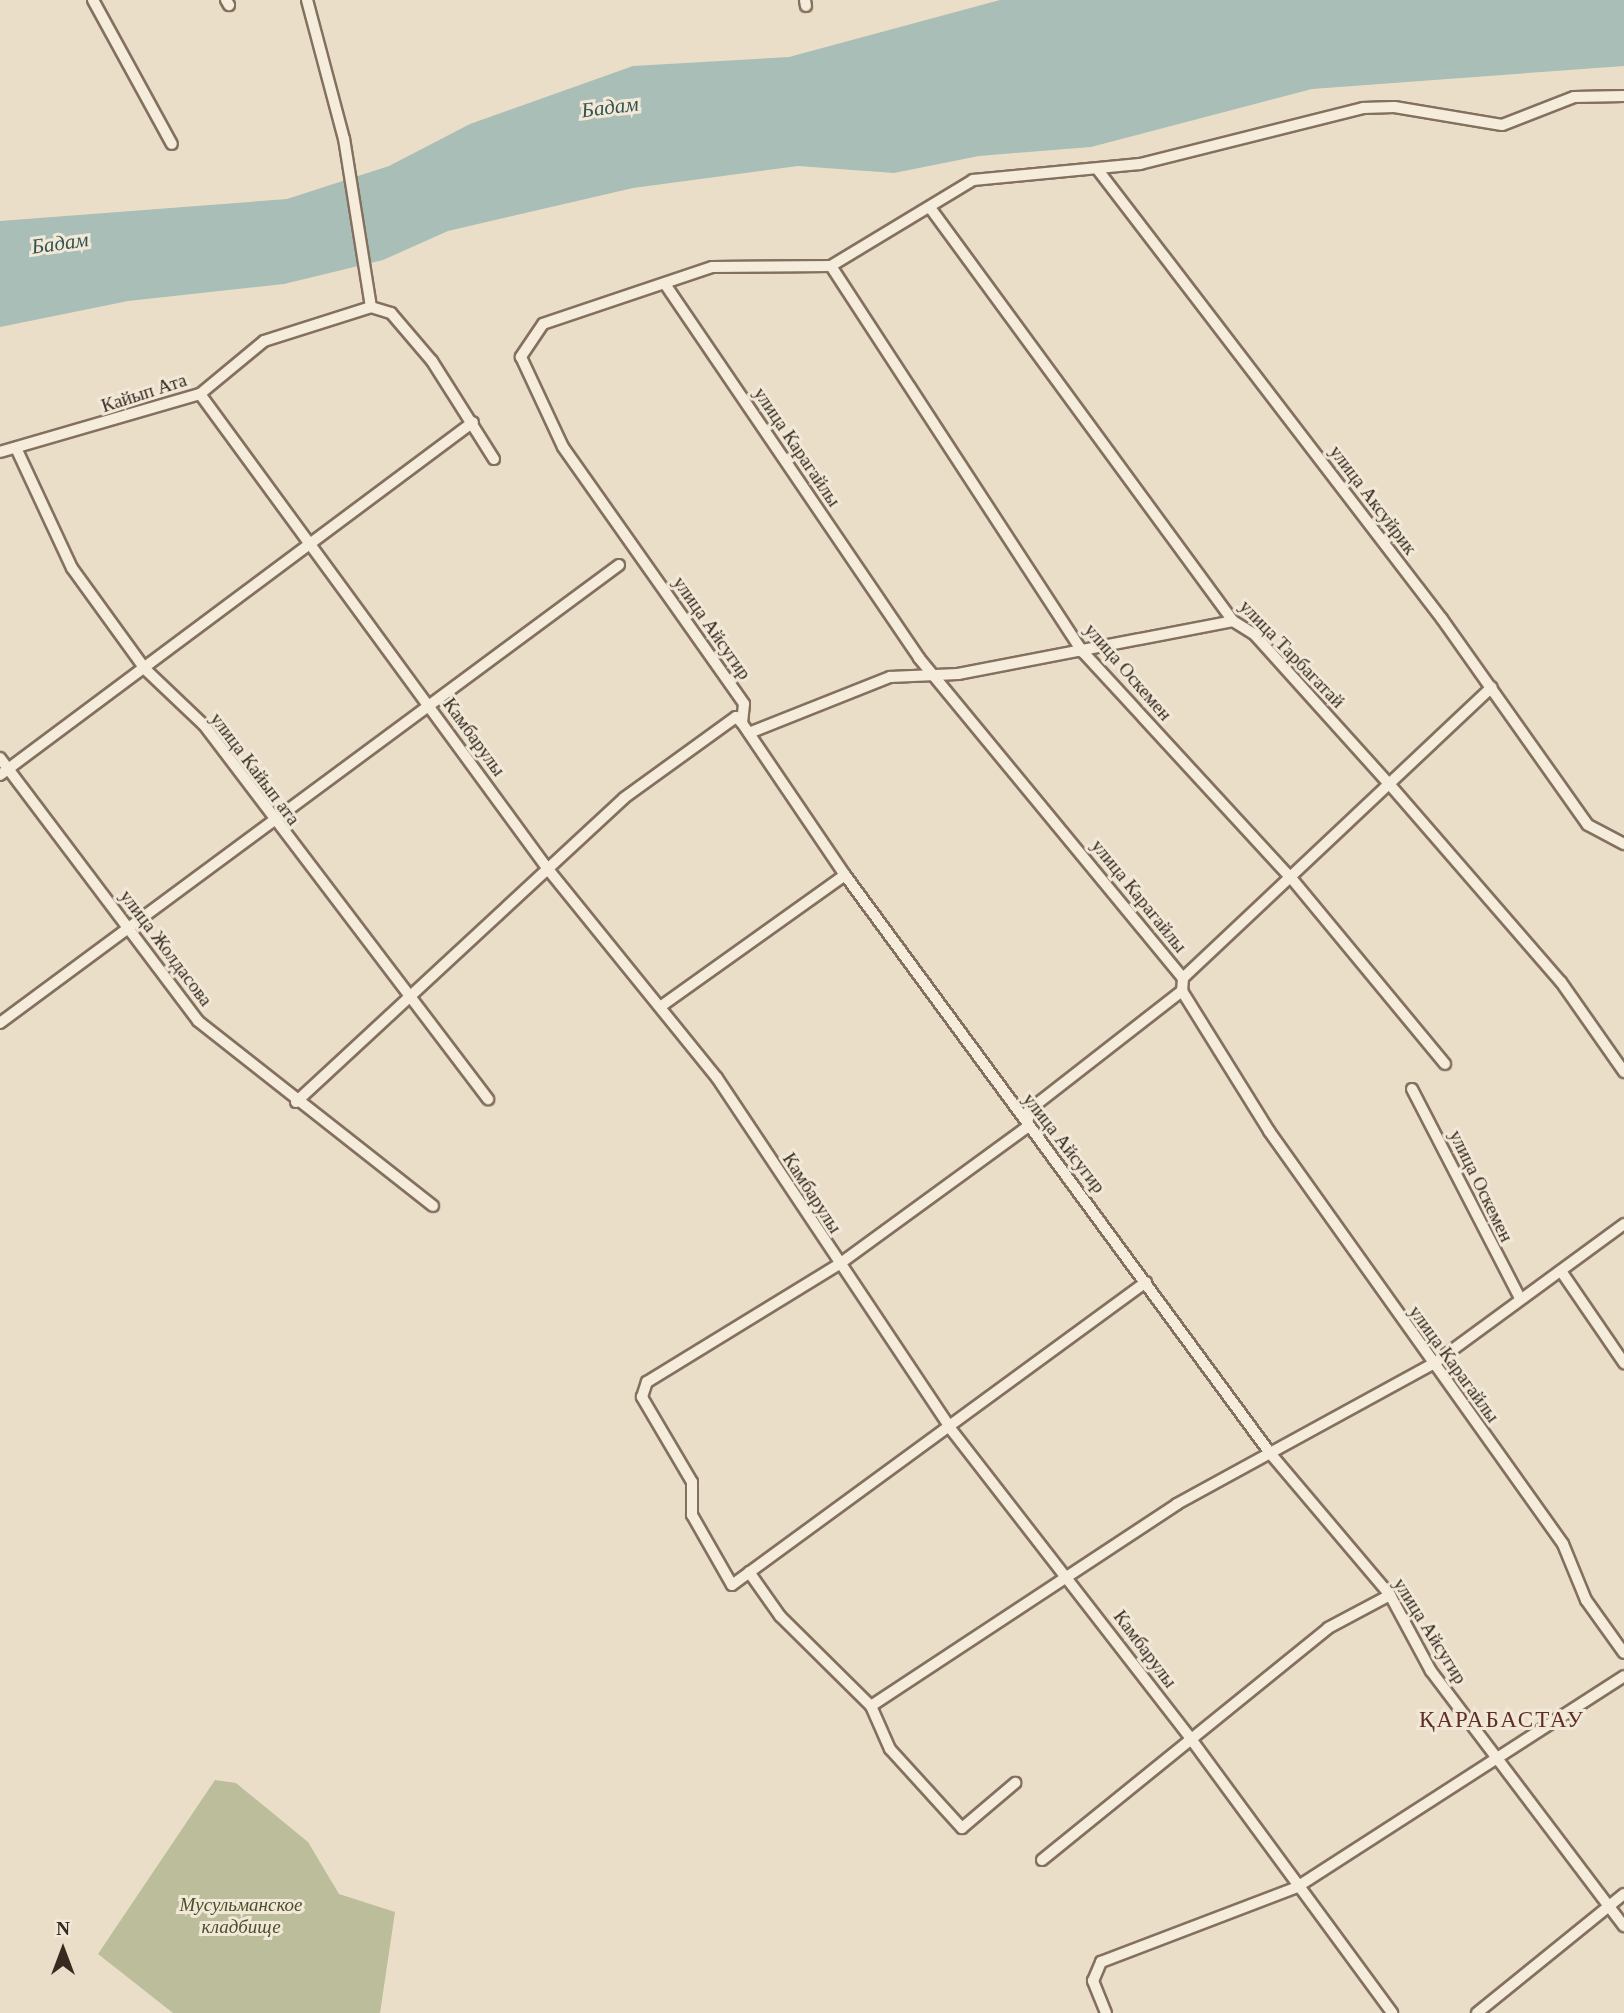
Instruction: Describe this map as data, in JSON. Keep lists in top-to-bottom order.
{
  "streets": {
    "street": [
      "Кайып Ата",
      "улица Карагайлы",
      "улица Аксуйрик",
      "улица Айсугир",
      "улица Тарбагатай",
      "улица Оскемен",
      "Камбарулы",
      "улица Кайып ата",
      "улица Жолдасова"
    ]
  },
  "crossings": [
    ["Кайып Ата", "Камбарулы"],
    ["Кайып Ата", "улица Кайып ата"],
    ["улица Карагайлы", "улица Айсугир"]
  ],
  "districts": ["ҚАРАБАСТАУ"],
  "water": ["Бадам"],
  "parks": ["Мусульманское кладбище"],
  "north": "top"
}
